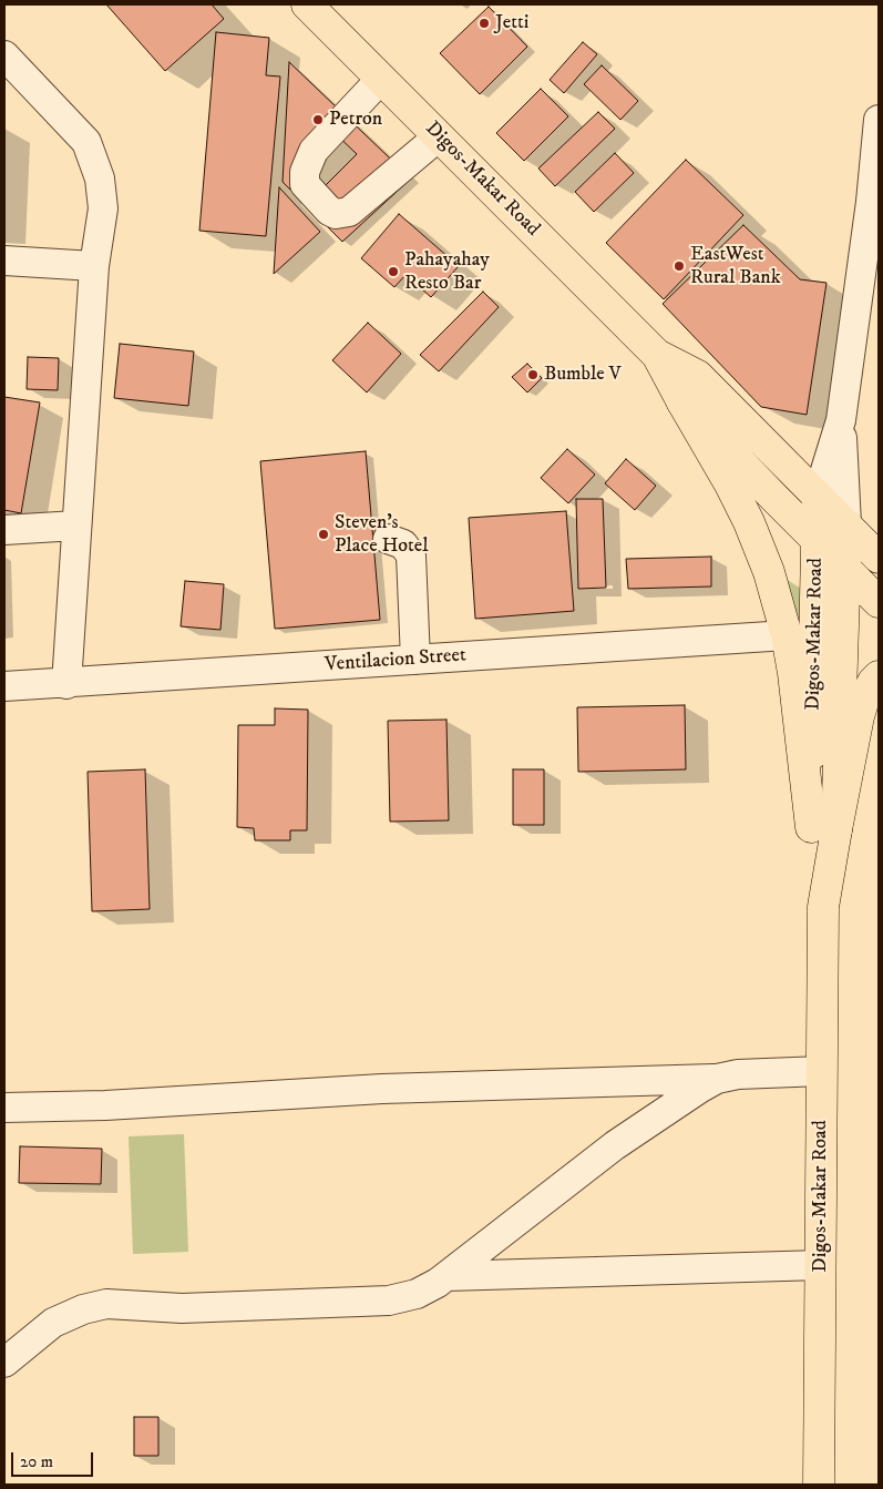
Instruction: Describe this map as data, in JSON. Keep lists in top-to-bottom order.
{
  "streets": {
    "main road": ["Digos-Makar Road"],
    "street": ["Ventilacion Street"]
  },
  "places": [
    "Jetti",
    "Petron",
    "EastWest Rural Bank",
    "Pahayahay Resto Bar",
    "Bumble V",
    "Steven’s Place Hotel"
  ],
  "scale_bar": "20 m"
}
